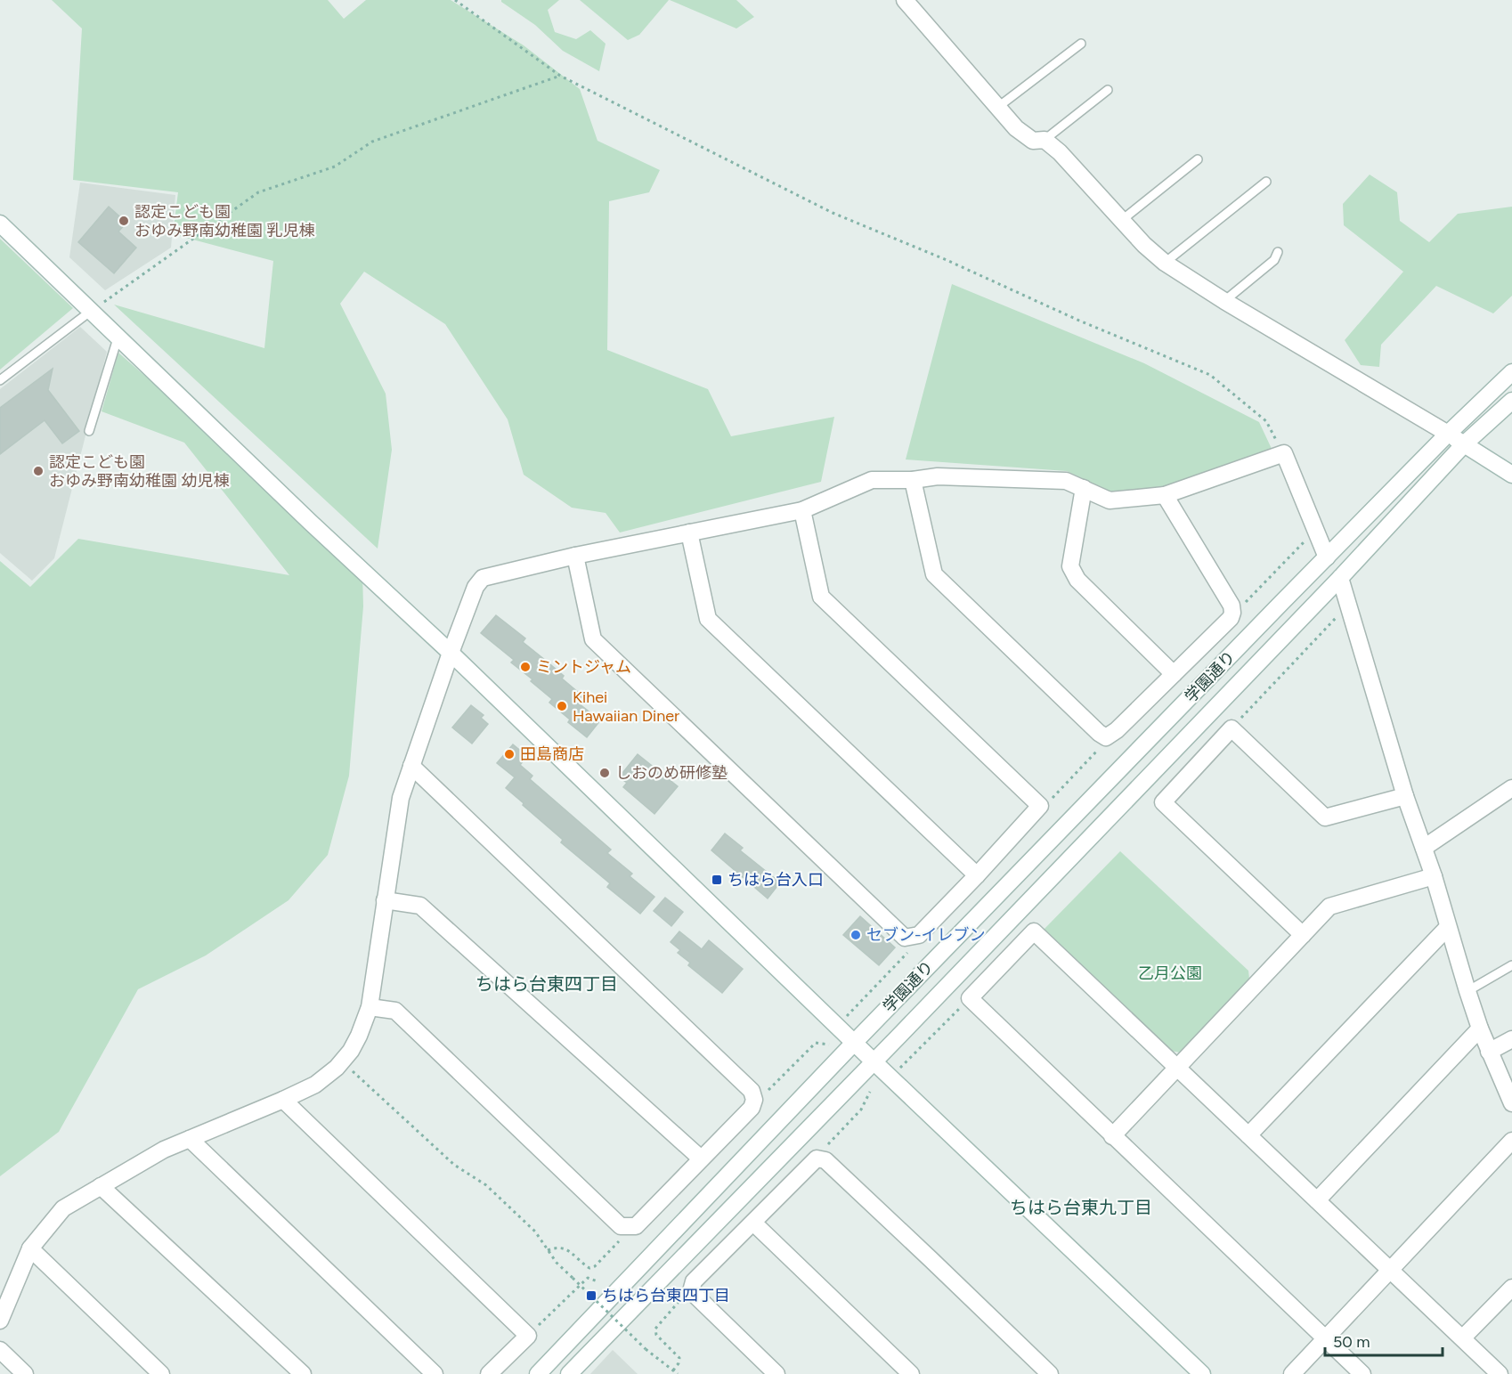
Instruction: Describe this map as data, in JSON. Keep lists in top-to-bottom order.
{
  "streets": {
    "street": ["学園通り"]
  },
  "districts": ["ちはら台東四丁目", "ちはら台東九丁目"],
  "parks": ["乙月公園"],
  "places": {
    "other": [
      "認定こども園 おゆみ野南幼稚園 乳児棟",
      "認定こども園 おゆみ野南幼稚園 幼児棟",
      "ミントジャム",
      "Kihei Hawaiian Diner",
      "田島商店",
      "しおのめ研修塾",
      "セブン-イレブン"
    ],
    "transit": ["ちはら台入口", "ちはら台東四丁目"]
  },
  "scale_bar": "50 m"
}
